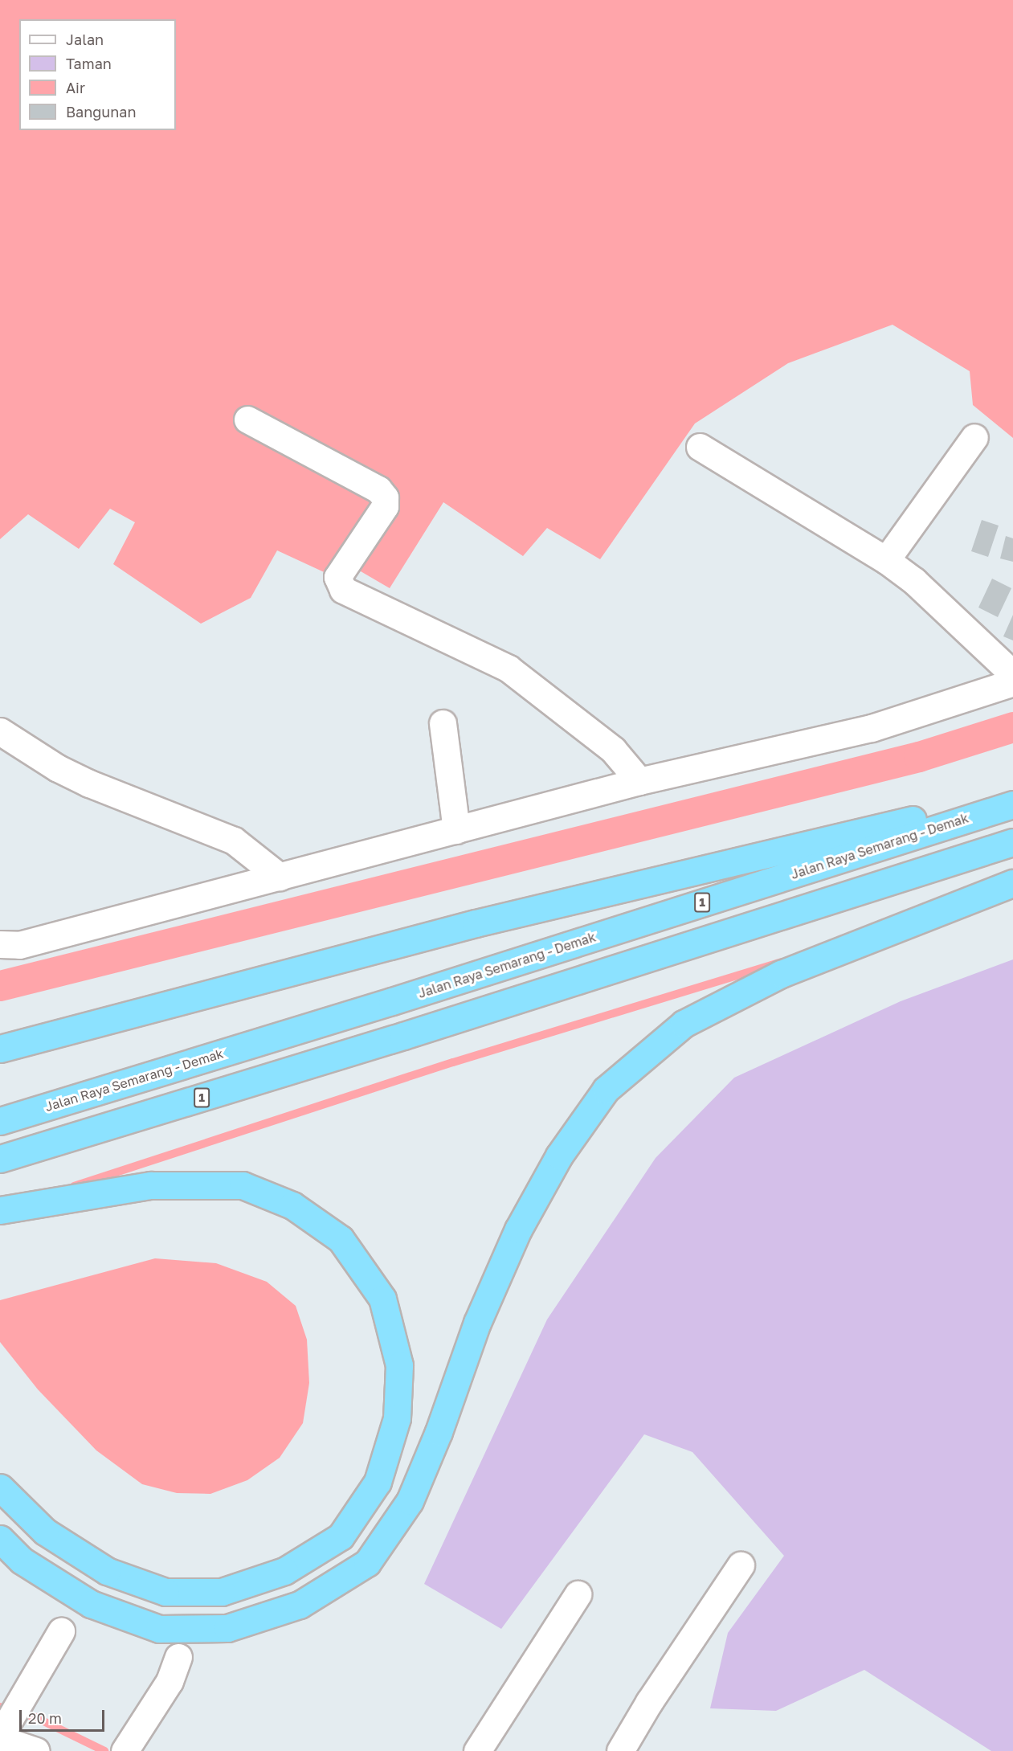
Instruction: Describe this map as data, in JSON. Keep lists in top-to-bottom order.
{
  "streets": {
    "highway": ["Jalan Raya Semarang - Demak", "1"]
  },
  "legend": [
    "Jalan",
    "Taman",
    "Air",
    "Bangunan"
  ],
  "scale_bar": "20 m"
}
